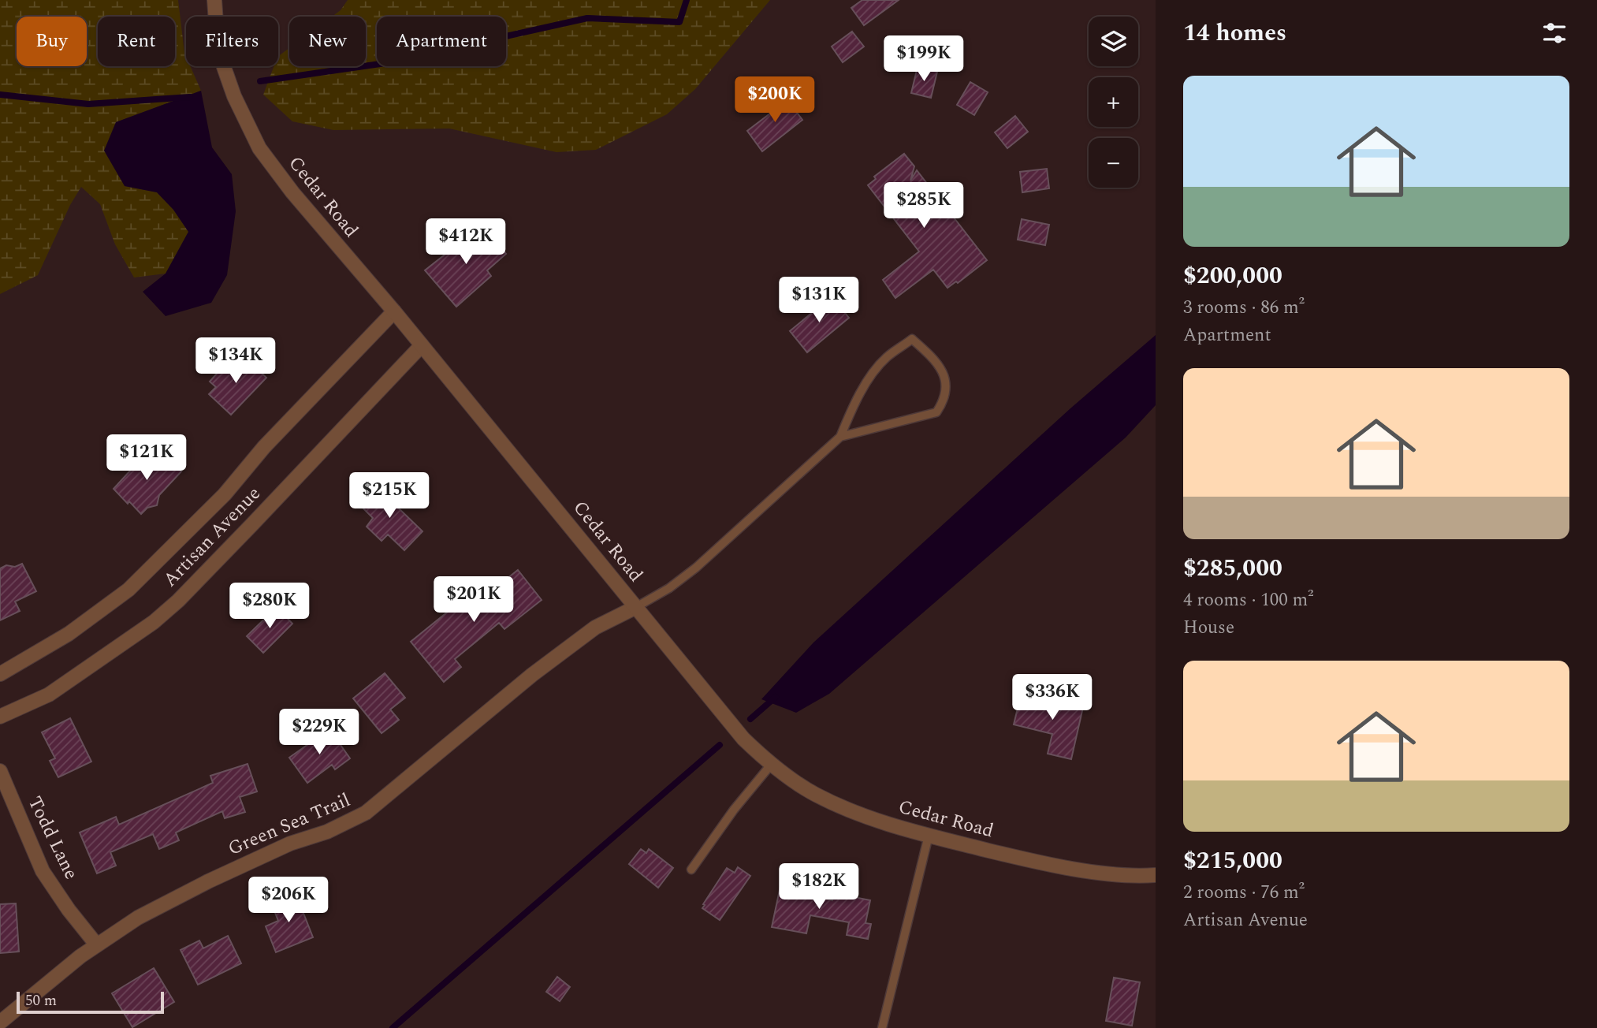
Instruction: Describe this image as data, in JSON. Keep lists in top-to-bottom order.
{
  "streets": {
    "street": [
      "Cedar Road",
      "Artisan Avenue",
      "Green Sea Trail",
      "Todd Lane"
    ]
  },
  "crossings": [
    ["Cedar Road", "Artisan Avenue"],
    ["Cedar Road", "Green Sea Trail"],
    ["Green Sea Trail", "Todd Lane"]
  ],
  "scale_bar": "50 m",
  "page": {
    "heading": "14 homes",
    "map_buttons": ["+", "−"],
    "chip": [
      "Buy",
      "Rent",
      "Filters",
      "New",
      "Apartment"
    ],
    "price": [
      "$199K",
      "$200K",
      "$285K",
      "$412K",
      "$131K",
      "$134K",
      "$121K",
      "$215K",
      "$201K",
      "$280K",
      "$336K",
      "$229K",
      "$182K",
      "$206K"
    ],
    "list": [
      {
        "name": "$200,000",
        "note": "3 rooms · 86 m² · Apartment"
      },
      {
        "name": "$285,000",
        "note": "4 rooms · 100 m² · House"
      },
      {
        "name": "$215,000",
        "note": "2 rooms · 76 m² · Artisan Avenue"
      }
    ],
    "scale": "50 m"
  }
}
